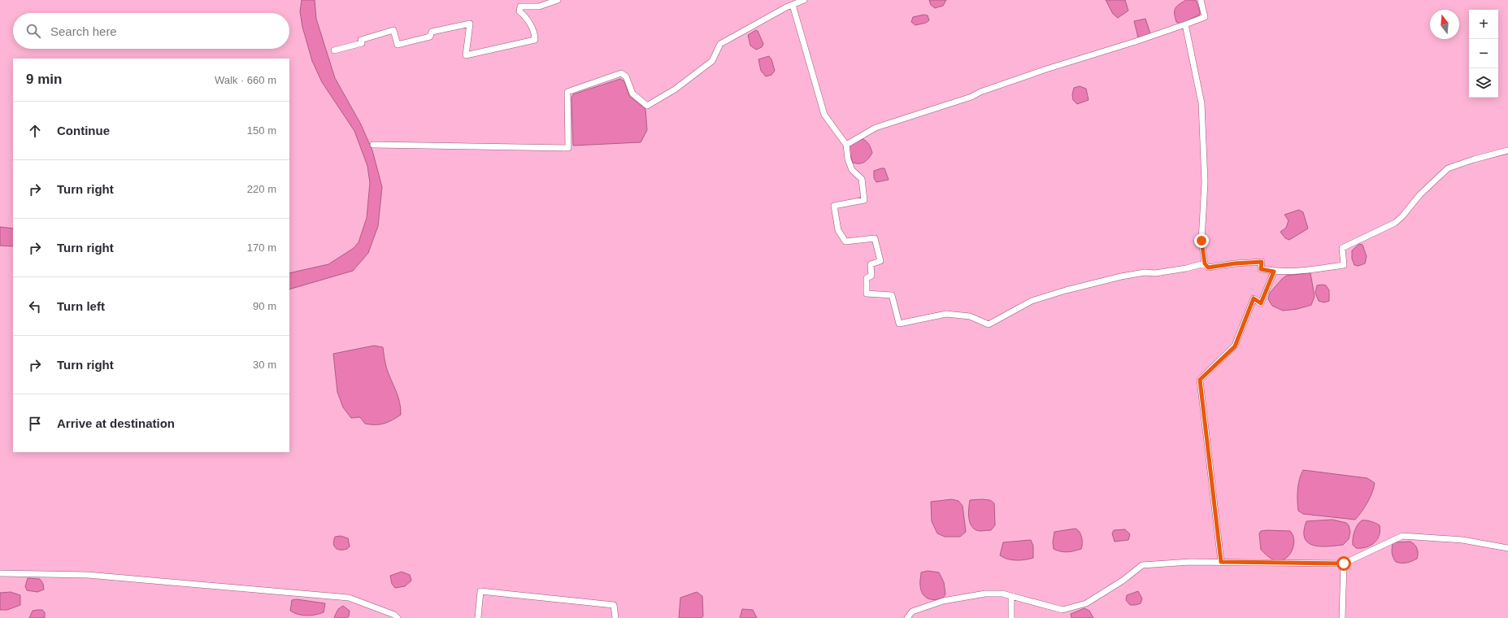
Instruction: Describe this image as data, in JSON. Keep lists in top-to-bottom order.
{
  "north": "top",
  "page": {
    "map_buttons": ["+", "−"],
    "search": "Search here",
    "heading": ["9 min", "Walk · 660 m"],
    "list": [
      ["Continue", "150 m"],
      ["Turn right", "220 m"],
      ["Turn right", "170 m"],
      ["Turn left", "90 m"],
      ["Turn right", "30 m"],
      "Arrive at destination"
    ]
  }
}
